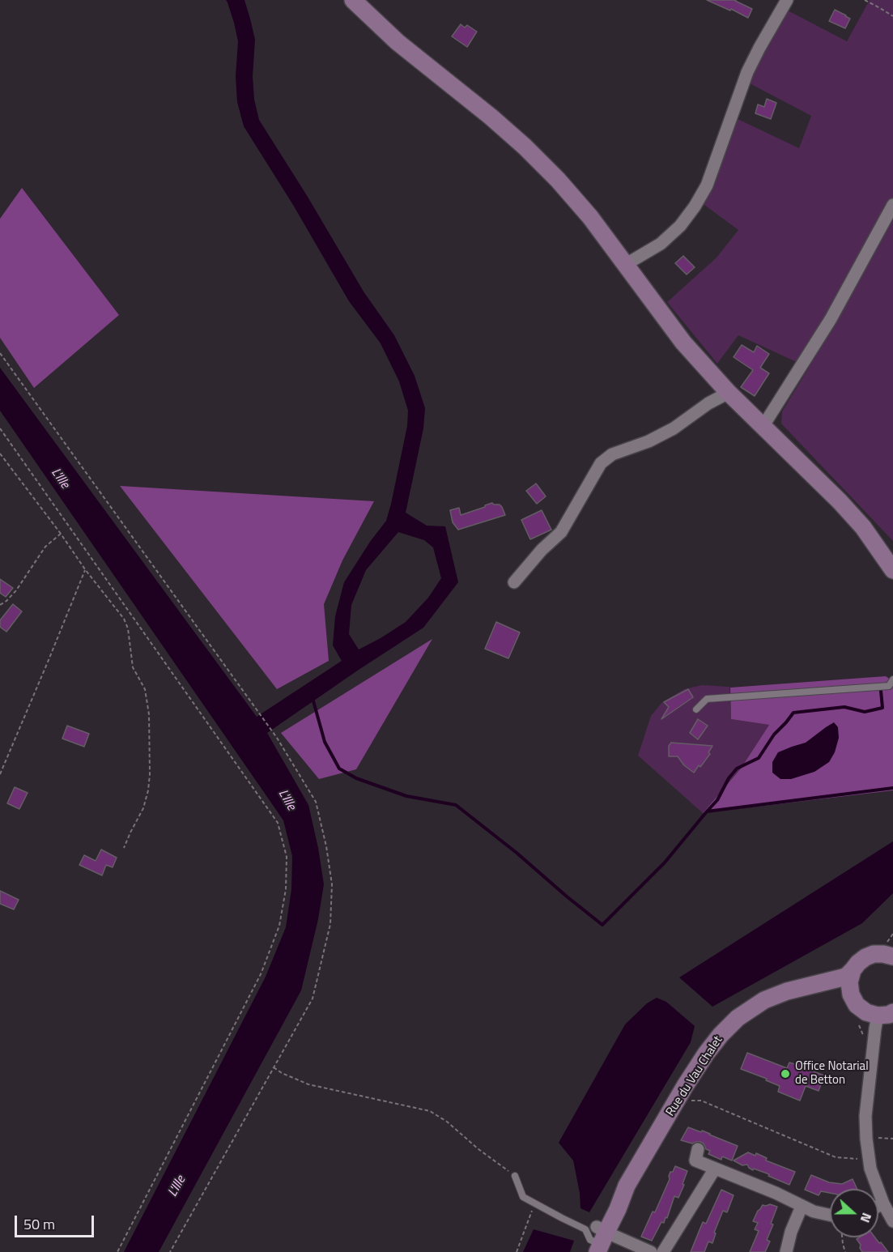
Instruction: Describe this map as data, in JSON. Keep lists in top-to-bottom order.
{
  "streets": {
    "main road": ["Rue du Vau Chalet"]
  },
  "water": ["L'Ille"],
  "places": ["Office Notarial de Betton"],
  "scale_bar": "50 m",
  "north": "right"
}
